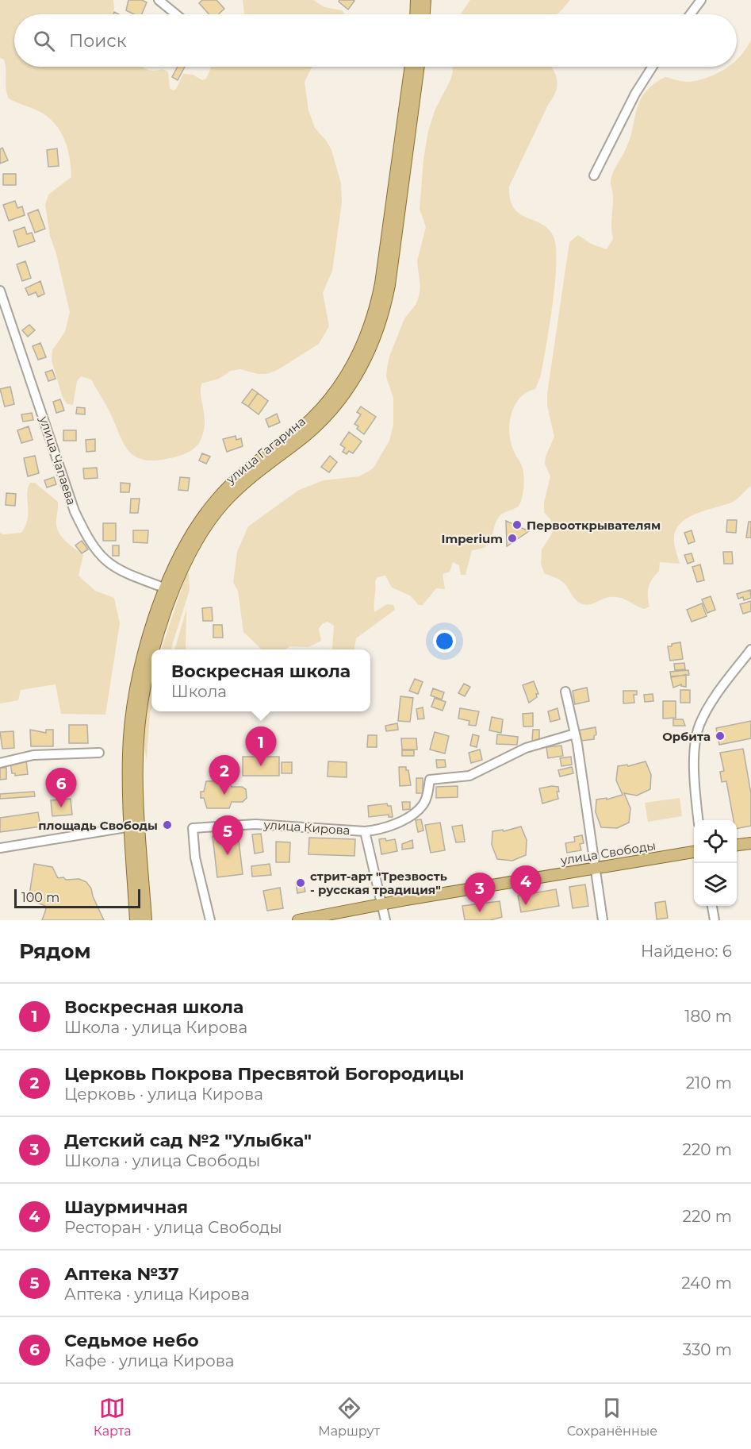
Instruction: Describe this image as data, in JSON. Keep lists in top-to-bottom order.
{
  "streets": {
    "main road": ["улица Гагарина", "улица Свободы"],
    "street": ["улица Чапаева", "улица Кирова"]
  },
  "crossings": [
    ["улица Гагарина", "улица Чапаева"]
  ],
  "places": [
    "Первооткрывателям",
    "Imperium",
    "Орбита",
    "площадь Свободы",
    "стрит-арт \"Трезвость - русская традиция\""
  ],
  "scale_bar": "100 m",
  "page": {
    "search": "Поиск",
    "popup": ["Воскресная школа", "Школа"],
    "pins": [
      "1",
      "2",
      "6",
      "5",
      "4",
      "3"
    ],
    "scale": "100 m",
    "heading": ["Рядом", "Найдено: 6"],
    "list": [
      {
        "mark": "1",
        "name": "Воскресная школа",
        "note": "Школа · улица Кирова",
        "value": "180 m"
      },
      {
        "mark": "2",
        "name": "Церковь Покрова Пресвятой Богородицы",
        "note": "Церковь · улица Кирова",
        "value": "210 m"
      },
      {
        "mark": "3",
        "name": "Детский сад №2 \"Улыбка\"",
        "note": "Школа · улица Свободы",
        "value": "220 m"
      },
      {
        "mark": "4",
        "name": "Шаурмичная",
        "note": "Ресторан · улица Свободы",
        "value": "220 m"
      },
      {
        "mark": "5",
        "name": "Аптека №37",
        "note": "Аптека · улица Кирова",
        "value": "240 m"
      },
      {
        "mark": "6",
        "name": "Седьмое небо",
        "note": "Кафе · улица Кирова",
        "value": "330 m"
      }
    ],
    "nav": ["Карта", "Маршрут", "Сохранённые"]
  }
}
